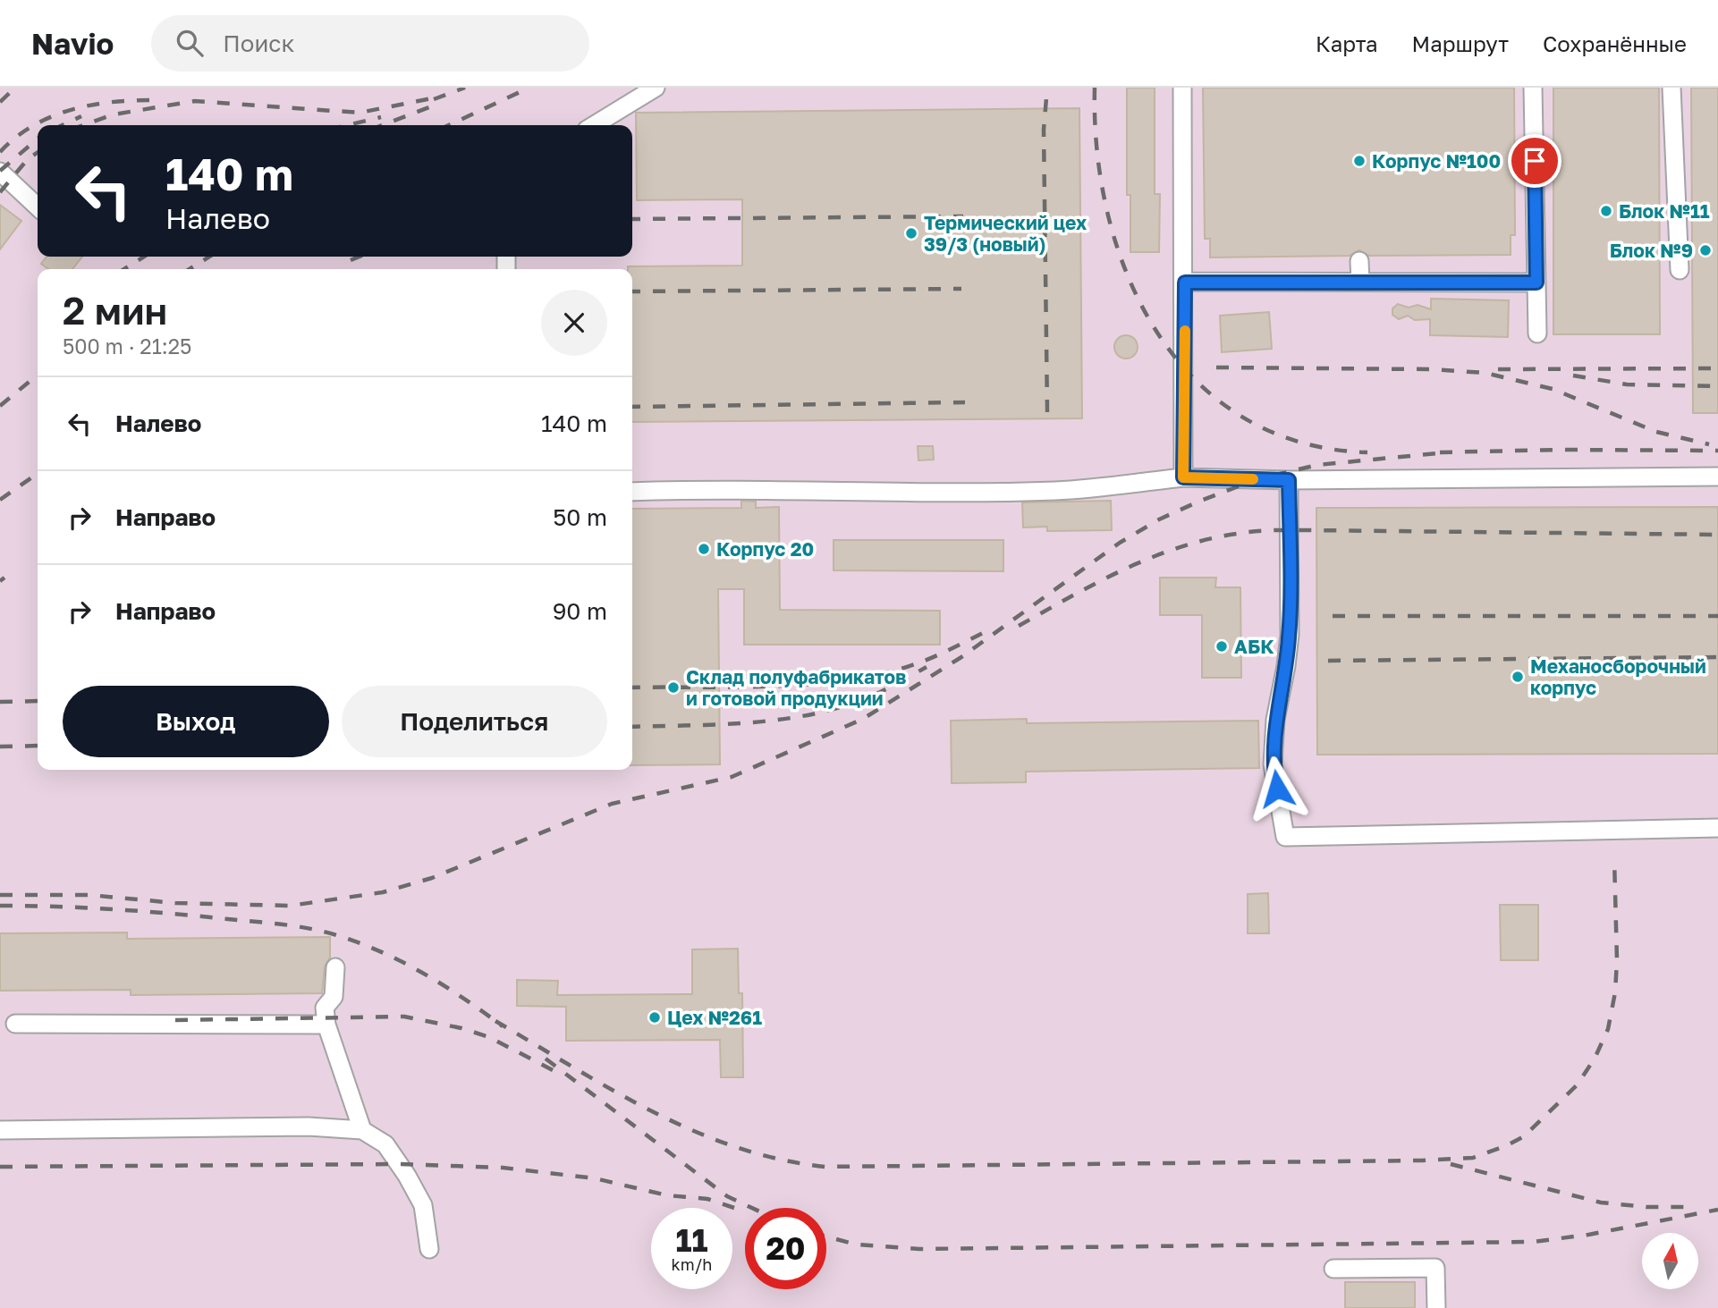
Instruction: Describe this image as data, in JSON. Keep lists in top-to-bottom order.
{
  "places": [
    "Корпус №100",
    "Блок №11",
    "Термический цех 39/3 (новый)",
    "Блок №9",
    "Корпус 20",
    "АБК",
    "Механосборочный корпус",
    "Склад полуфабрикатов и готовой продукции",
    "Цех №261"
  ],
  "north": "top",
  "page": {
    "header": "Navio",
    "search": "Поиск",
    "nav": ["Карта", "Маршрут", "Сохранённые"],
    "turn": ["140 m", "Налево"],
    "heading": ["2 мин", "500 m · 21:25"],
    "list": [
      {
        "name": "Налево",
        "value": "140 m"
      },
      {
        "name": "Направо",
        "value": "50 m"
      },
      {
        "name": "Направо",
        "value": "90 m"
      }
    ],
    "buttons": ["Выход", "Поделиться"],
    "speed": "11 km/h",
    "limit": "20"
  }
}
